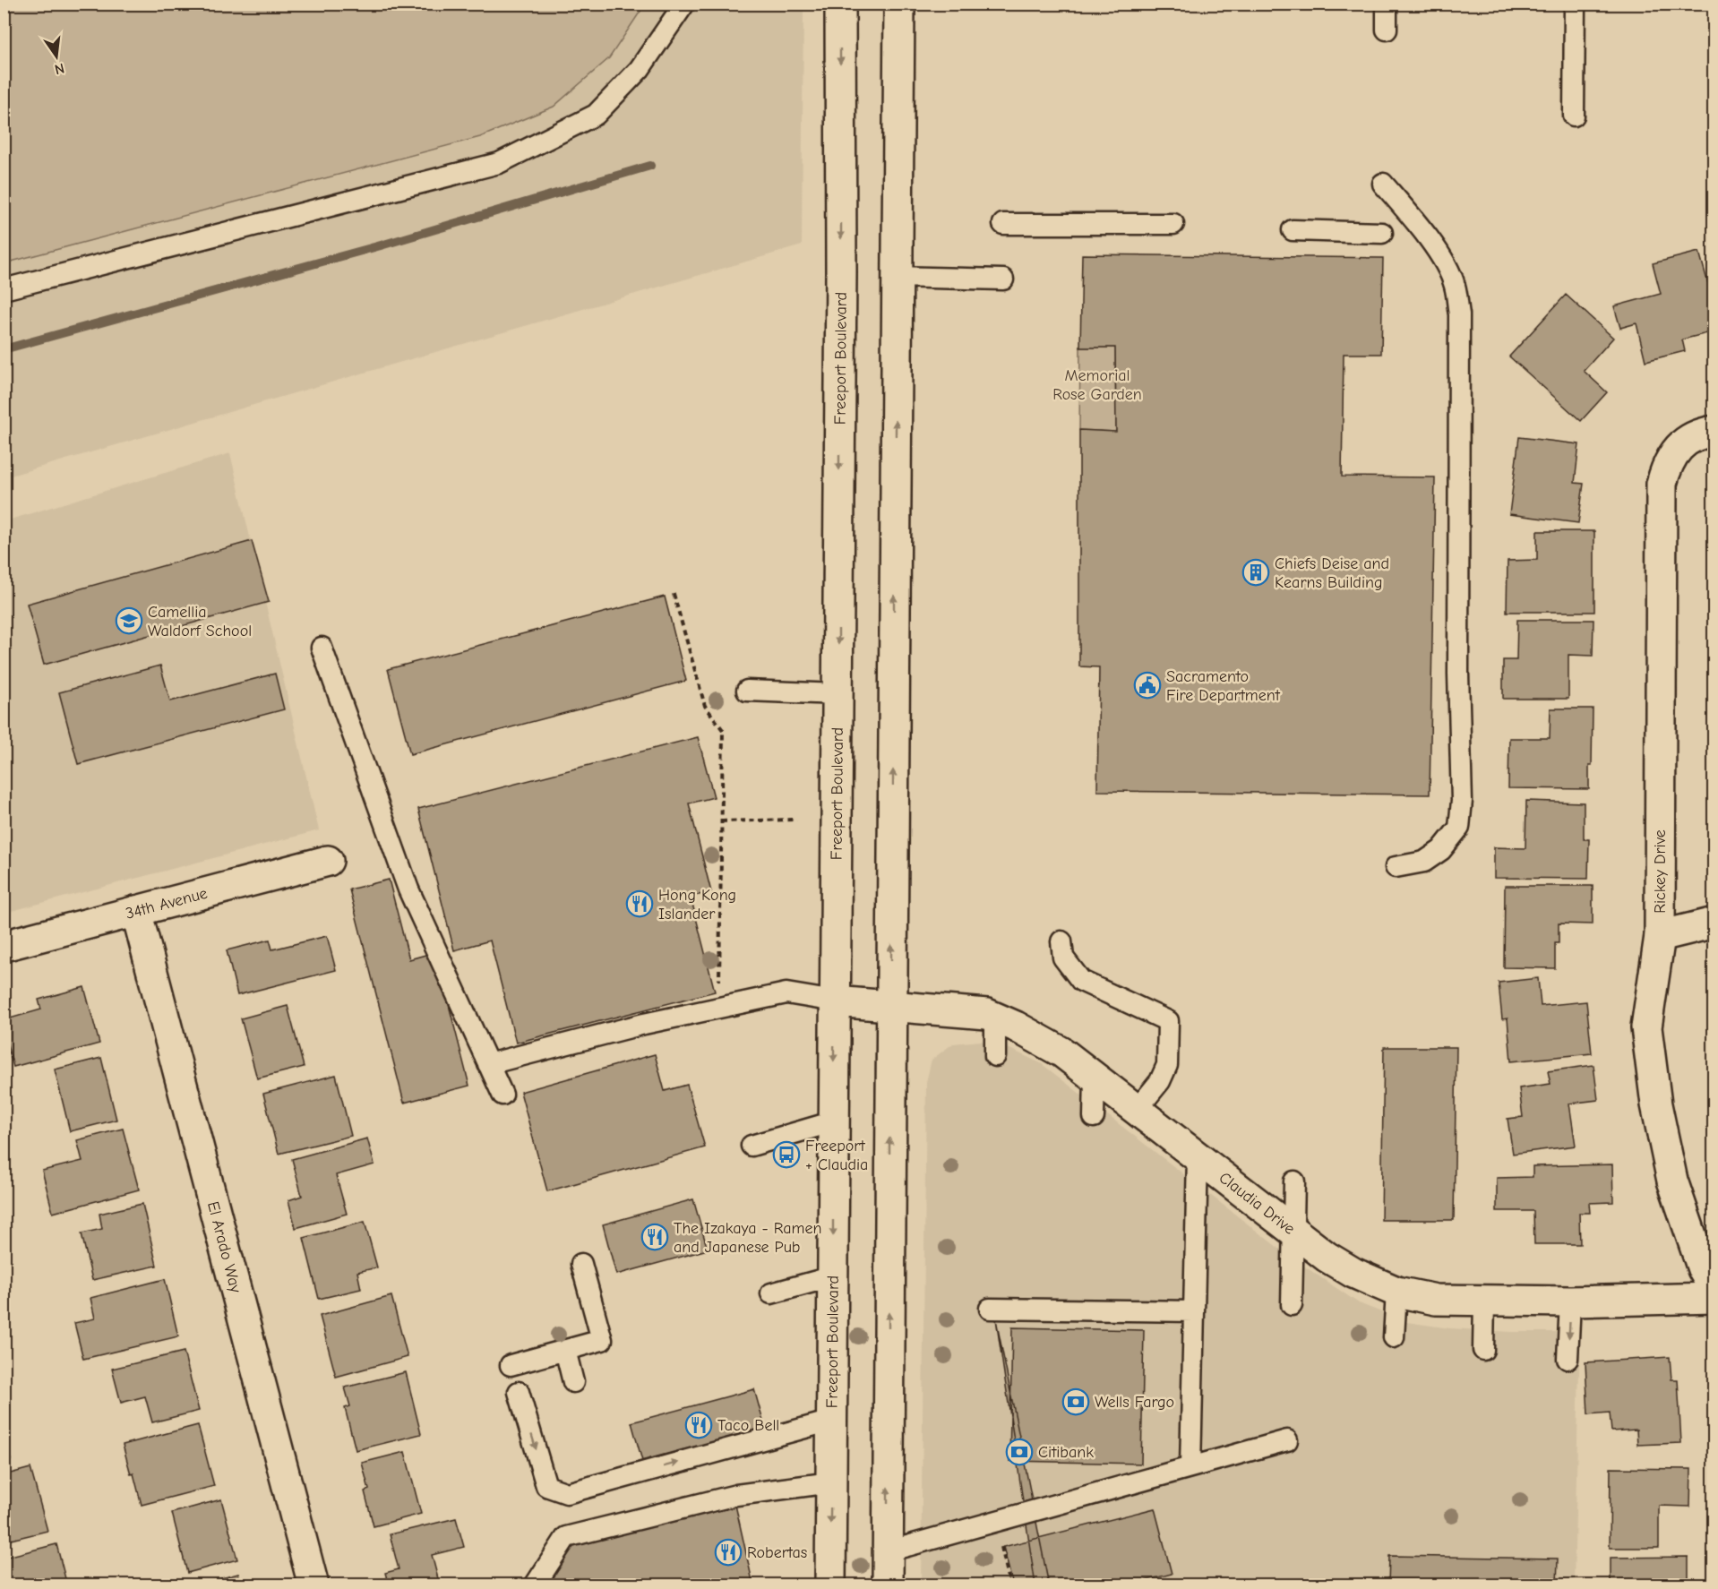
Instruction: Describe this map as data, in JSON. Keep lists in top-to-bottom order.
{
  "streets": {
    "main road": [
      "Freeport Boulevard",
      "Rickey Drive",
      "34th Avenue",
      "Claudia Drive",
      "El Arado Way"
    ]
  },
  "crossings": [
    ["Freeport Boulevard", "Claudia Drive"],
    ["34th Avenue", "El Arado Way"]
  ],
  "parks": ["Memorial Rose Garden"],
  "places": {
    "building": ["Chiefs Deise and Kearns Building"],
    "school or university": ["Camellia Waldorf School"],
    "public building": ["Sacramento Fire Department"],
    "restaurant": [
      "Hong Kong Islander",
      "The Izakaya - Ramen and Japanese Pub",
      "Taco Bell",
      "Robertas"
    ],
    "bus stop": ["Freeport + Claudia"],
    "bank": ["Wells Fargo", "Citibank"]
  },
  "north": "bottom"
}
